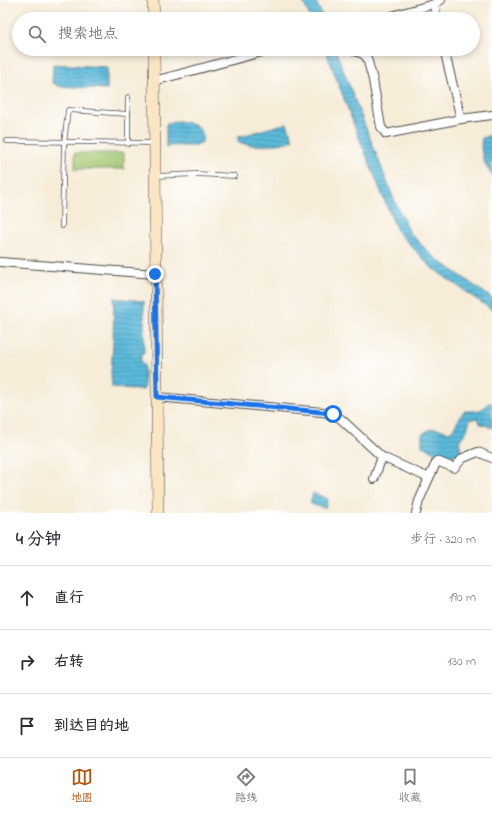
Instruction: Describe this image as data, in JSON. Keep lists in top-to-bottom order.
{
  "page": {
    "search": "搜索地点",
    "heading": ["4 分钟", "步行 · 320 m"],
    "list": [
      ["直行", "190 m"],
      ["右转", "130 m"],
      "到达目的地"
    ],
    "nav": ["地图", "路线", "收藏"]
  }
}
